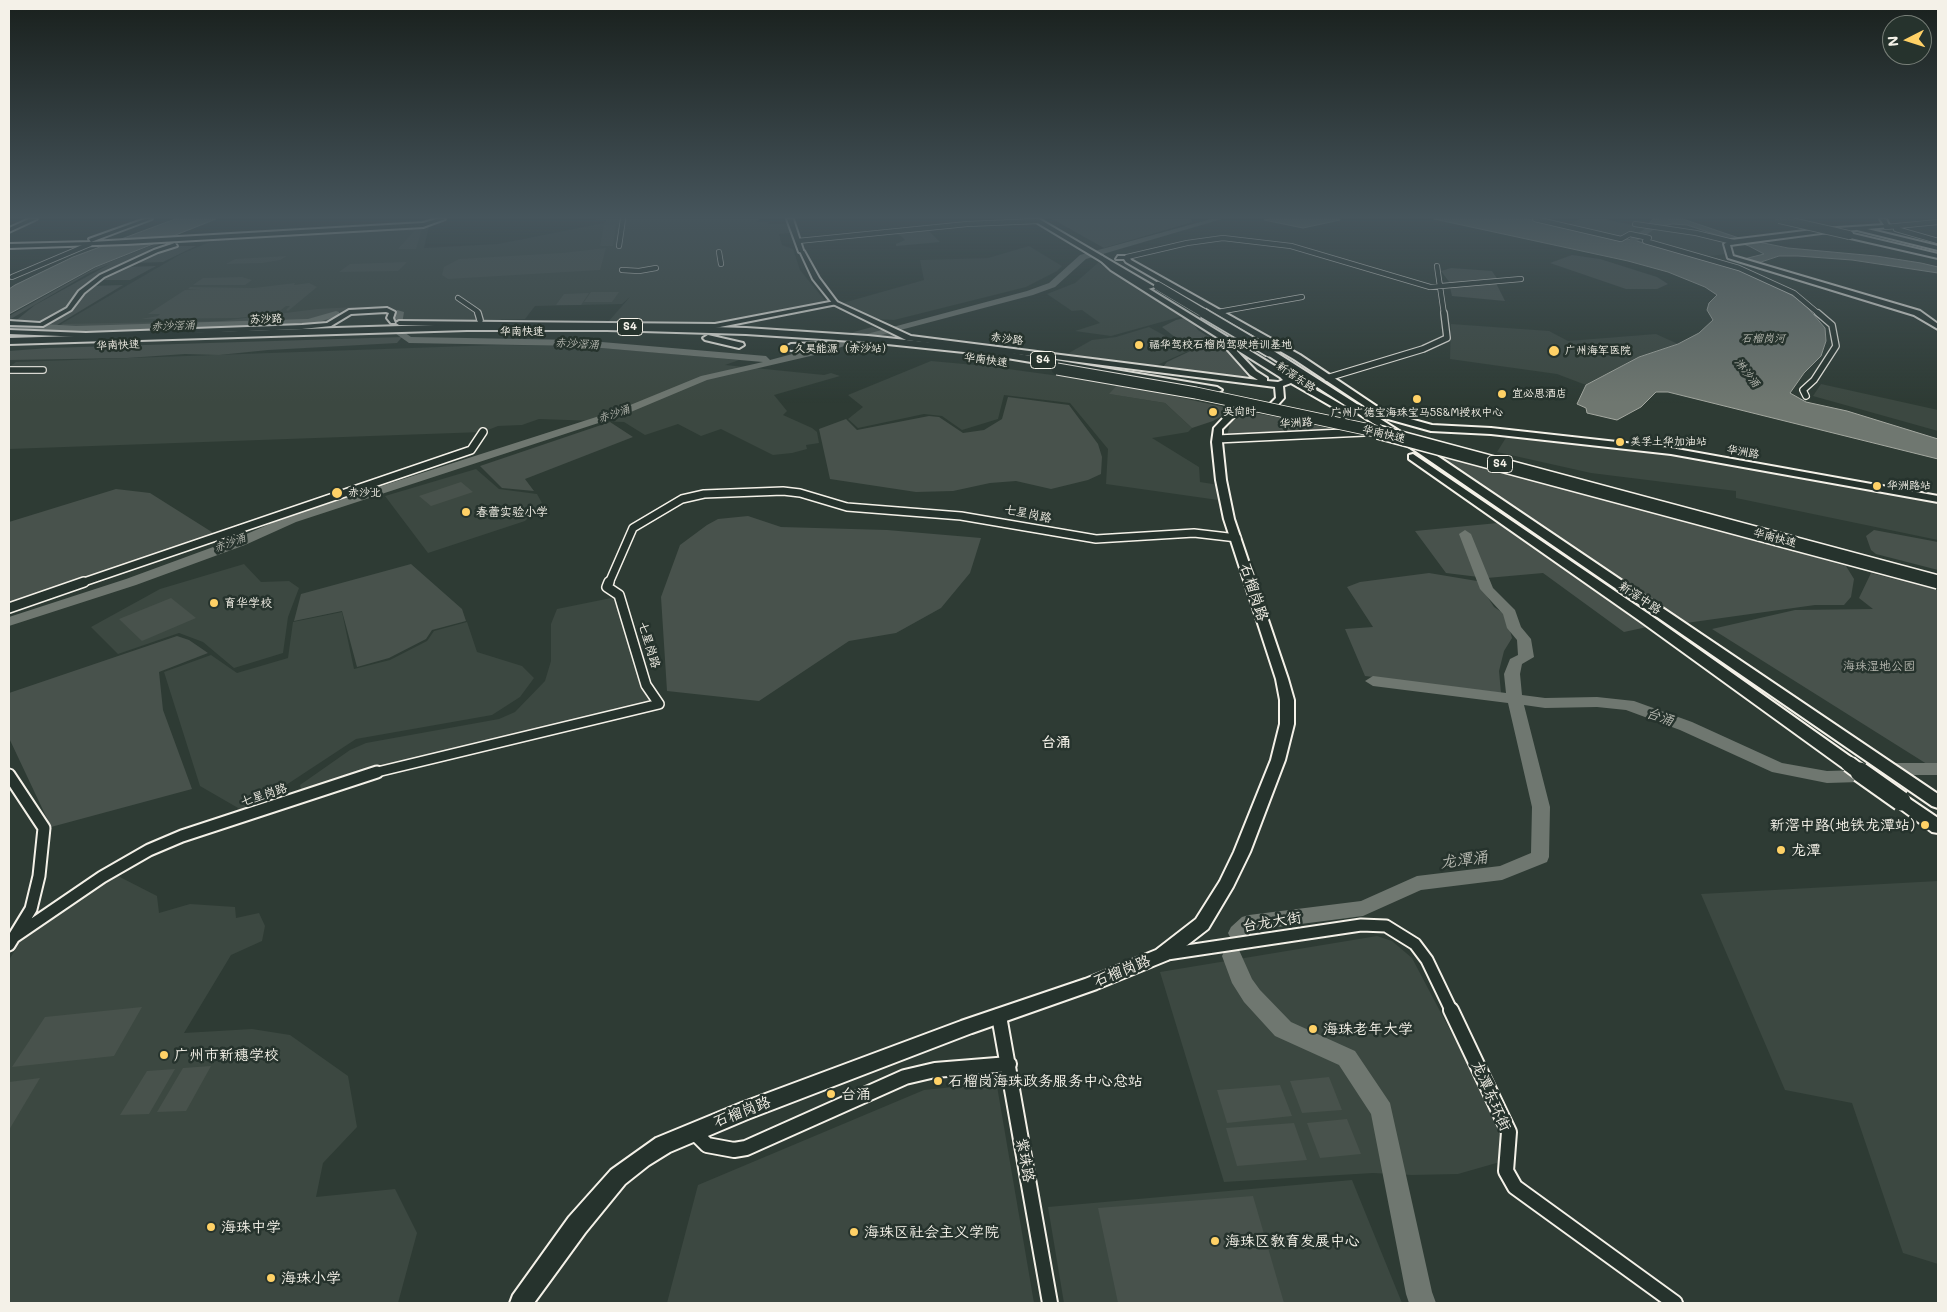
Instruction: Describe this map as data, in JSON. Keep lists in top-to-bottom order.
{
  "streets": {
    "highway": [
      "S4",
      "华南快速",
      "新滘东路",
      "新滘中路"
    ],
    "main road": ["赤沙路", "华洲路", "石榴岗路"],
    "street": [
      "苏沙路",
      "七星岗路",
      "台龙大街",
      "龙潭东环街",
      "紫珠路"
    ]
  },
  "crossings": [
    ["苏沙路", "赤沙路"],
    ["新滘东路", "华洲路"],
    ["新滘东路", "新滘中路"],
    ["华洲路", "石榴岗路"],
    ["华洲路", "新滘中路"],
    ["七星岗路", "石榴岗路"],
    ["石榴岗路", "台龙大街"],
    ["石榴岗路", "紫珠路"],
    ["台龙大街", "龙潭东环街"]
  ],
  "districts": ["台涌"],
  "water": [
    "赤沙滘涌",
    "石榴岗河",
    "淋沙涌",
    "赤沙涌",
    "台涌",
    "龙潭涌"
  ],
  "parks": ["海珠湿地公园"],
  "places": [
    "福华驾校石榴岗驾驶培训基地",
    "久昊能源（赤沙站）",
    "广州海军医院",
    "宜必思酒店",
    "广州广德宝海珠宝马5S&M授权中心",
    "吴尚时",
    "美孚土华加油站",
    "华洲路站",
    "赤沙北",
    "春蕾实验小学",
    "育华学校",
    "新滘中路(地铁龙潭站)",
    "龙潭",
    "海珠老年大学",
    "广州市新穗学校",
    "石榴岗海珠政务服务中心总站",
    "台涌",
    "海珠中学",
    "海珠区社会主义学院",
    "海珠区教育发展中心",
    "海珠小学"
  ],
  "north": "left"
}
